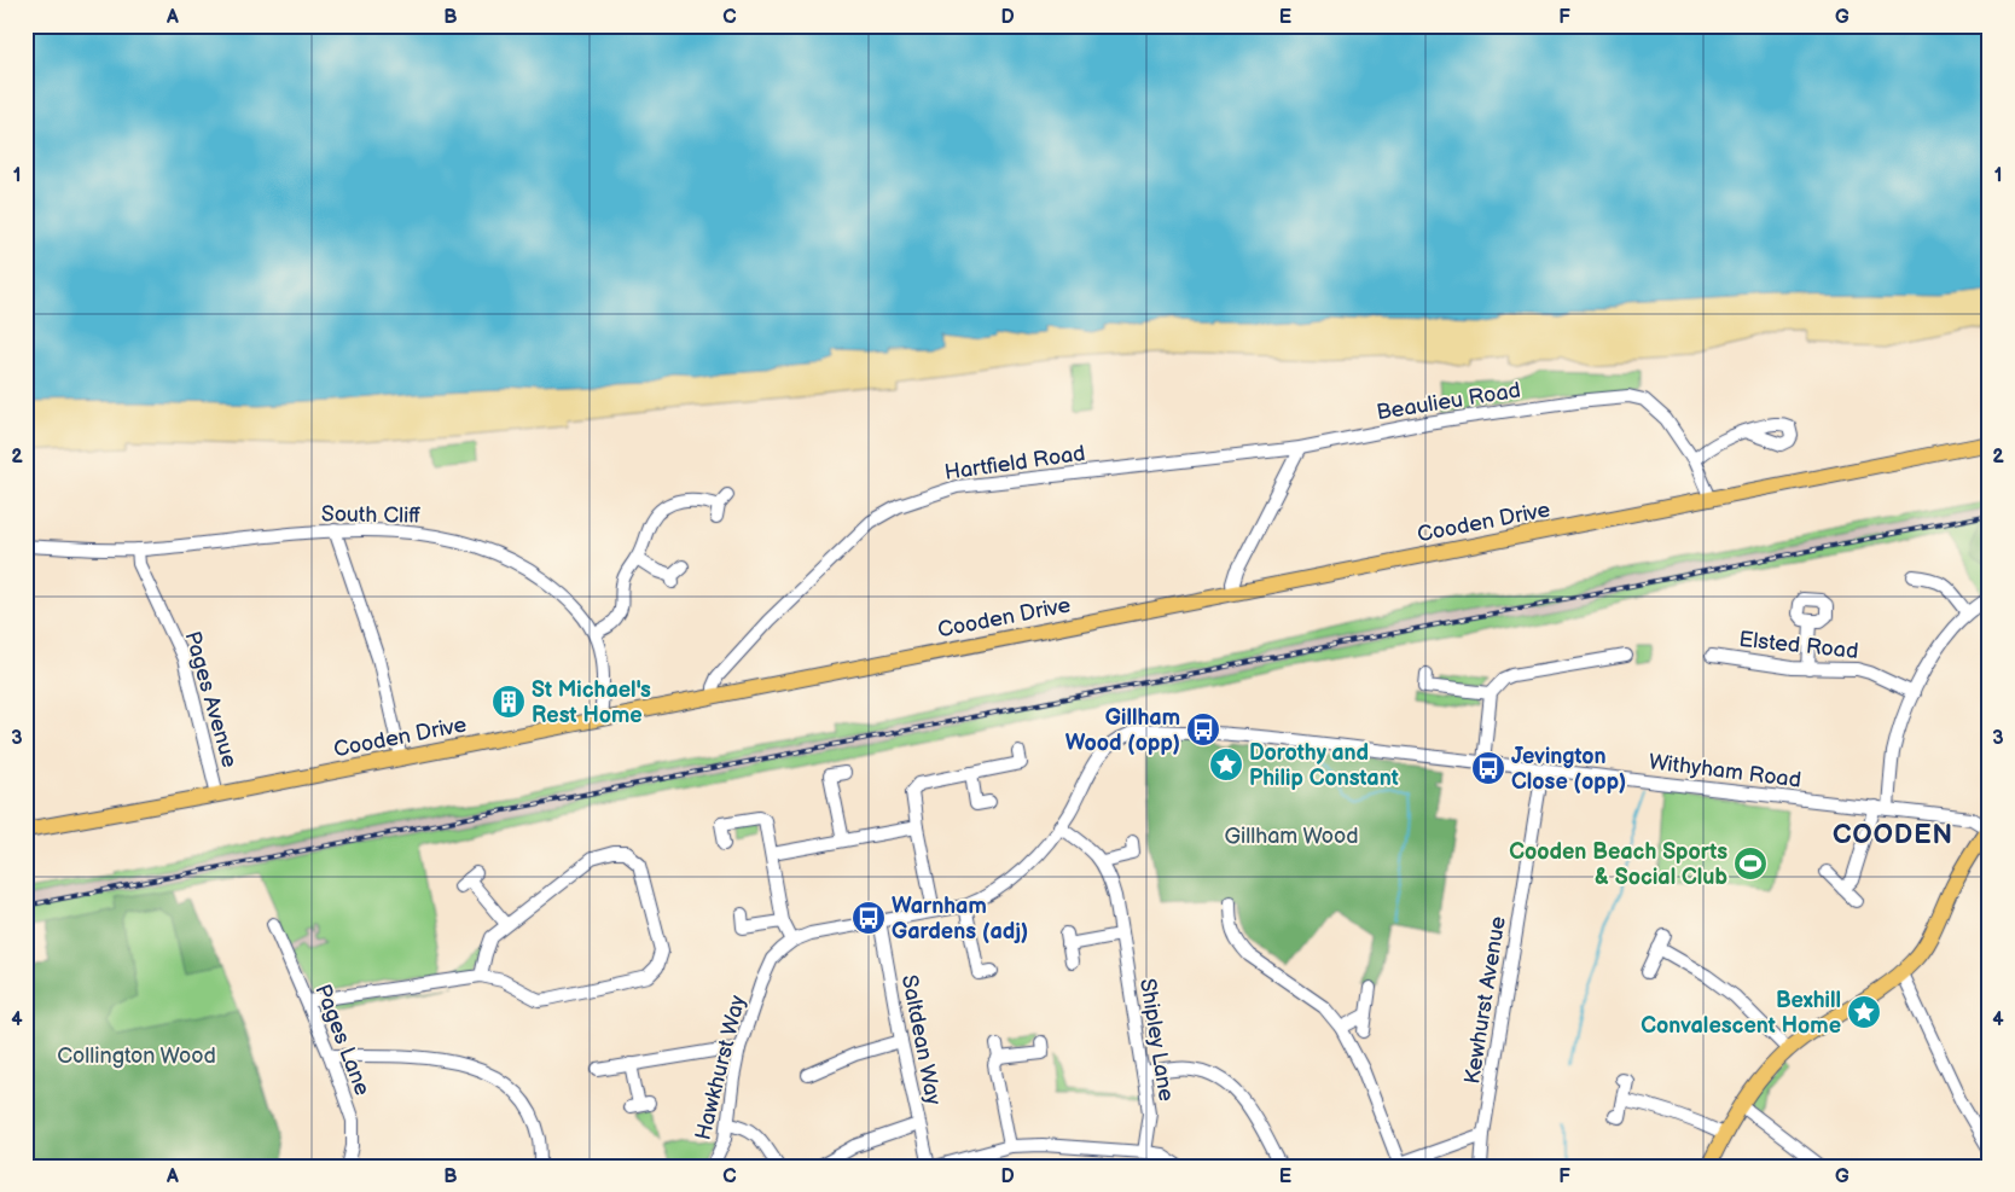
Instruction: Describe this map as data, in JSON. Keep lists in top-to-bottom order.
{
  "streets": {
    "main road": ["Cooden Drive"],
    "street": [
      "Beaulieu Road",
      "Hartfield Road",
      "South Cliff",
      "Elsted Road",
      "Pages Avenue",
      "Withyham Road",
      "Kewhurst Avenue",
      "Pages Lane",
      "Saltdean Way",
      "Shipley Lane",
      "Hawkhurst Way"
    ]
  },
  "crossings": [
    ["Beaulieu Road", "Hartfield Road"],
    ["Beaulieu Road", "Cooden Drive"],
    ["Hartfield Road", "Cooden Drive"],
    ["South Cliff", "Cooden Drive"],
    ["South Cliff", "Pages Avenue"],
    ["Cooden Drive", "Pages Avenue"],
    ["Withyham Road", "Kewhurst Avenue"],
    ["Withyham Road", "Hawkhurst Way"],
    ["Saltdean Way", "Hawkhurst Way"],
    ["Shipley Lane", "Hawkhurst Way"]
  ],
  "districts": ["COODEN"],
  "parks": ["Gillham Wood", "Collington Wood"],
  "places": {
    "building": ["St Michael's Rest Home"],
    "bus stop": ["Gillham Wood (opp)", "Jevington Close (opp)", "Warnham Gardens (adj)"],
    "place": ["Dorothy and Philip Constant", "Bexhill Convalescent Home"],
    "sports": ["Cooden Beach Sports & Social Club"]
  },
  "grid": {
    "columns": [
      "A",
      "B",
      "C",
      "D",
      "E",
      "F",
      "G"
    ],
    "rows": [
      "1",
      "2",
      "3",
      "4"
    ]
  }
}
